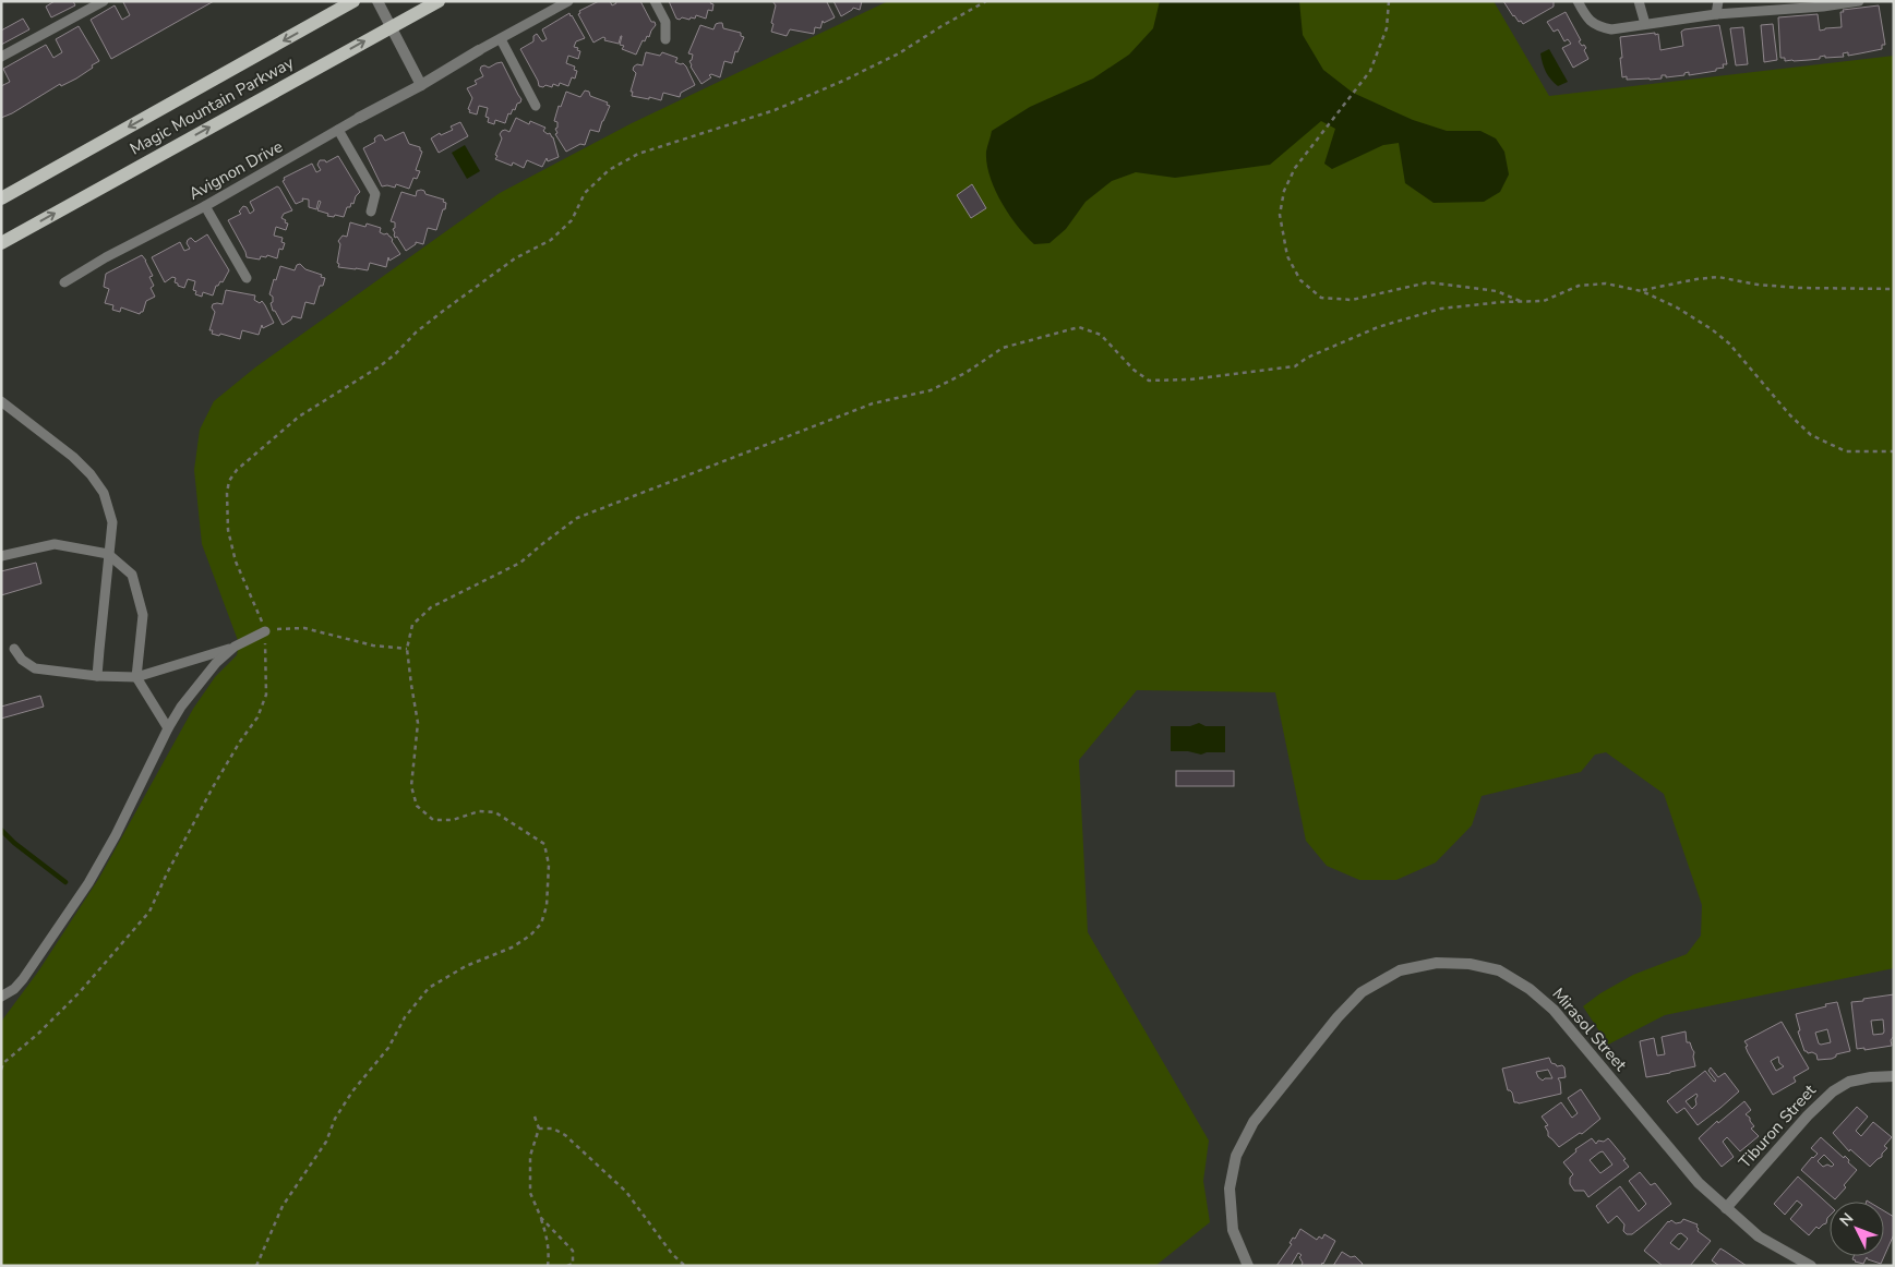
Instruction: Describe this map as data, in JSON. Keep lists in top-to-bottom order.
{
  "streets": {
    "main road": ["Magic Mountain Parkway"],
    "street": ["Avignon Drive", "Mirasol Street", "Tiburon Street"]
  },
  "crossings": [
    ["Mirasol Street", "Tiburon Street"]
  ],
  "north": "top left"
}
